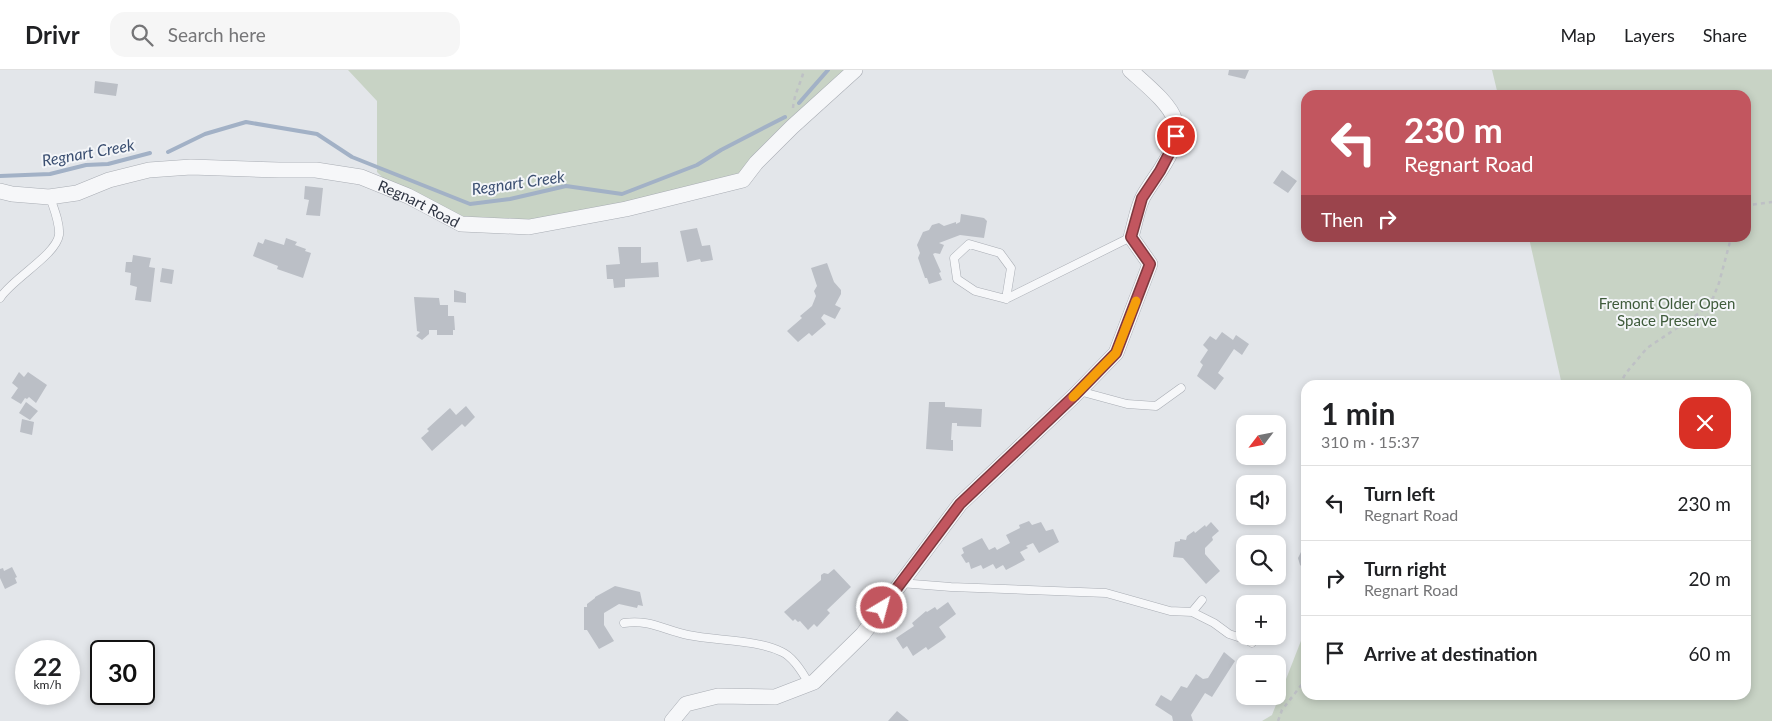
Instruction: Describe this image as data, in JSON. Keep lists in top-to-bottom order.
{
  "streets": {
    "street": ["Regnart Road"]
  },
  "water": ["Regnart Creek"],
  "parks": ["Fremont Older Open Space Preserve"],
  "north": "bottom left",
  "page": {
    "header": "Drivr",
    "search": "Search here",
    "nav": ["Map", "Layers", "Share"],
    "turn": ["230 m", "Regnart Road"],
    "then": "Then",
    "heading": ["1 min", "310 m · 15:37"],
    "map_buttons": ["+", "−"],
    "list": [
      {
        "name": "Turn left",
        "note": "Regnart Road",
        "value": "230 m"
      },
      {
        "name": "Turn right",
        "note": "Regnart Road",
        "value": "20 m"
      },
      {
        "name": "Arrive at destination",
        "value": "60 m"
      }
    ],
    "speed": "22 km/h",
    "limit": "30"
  }
}
